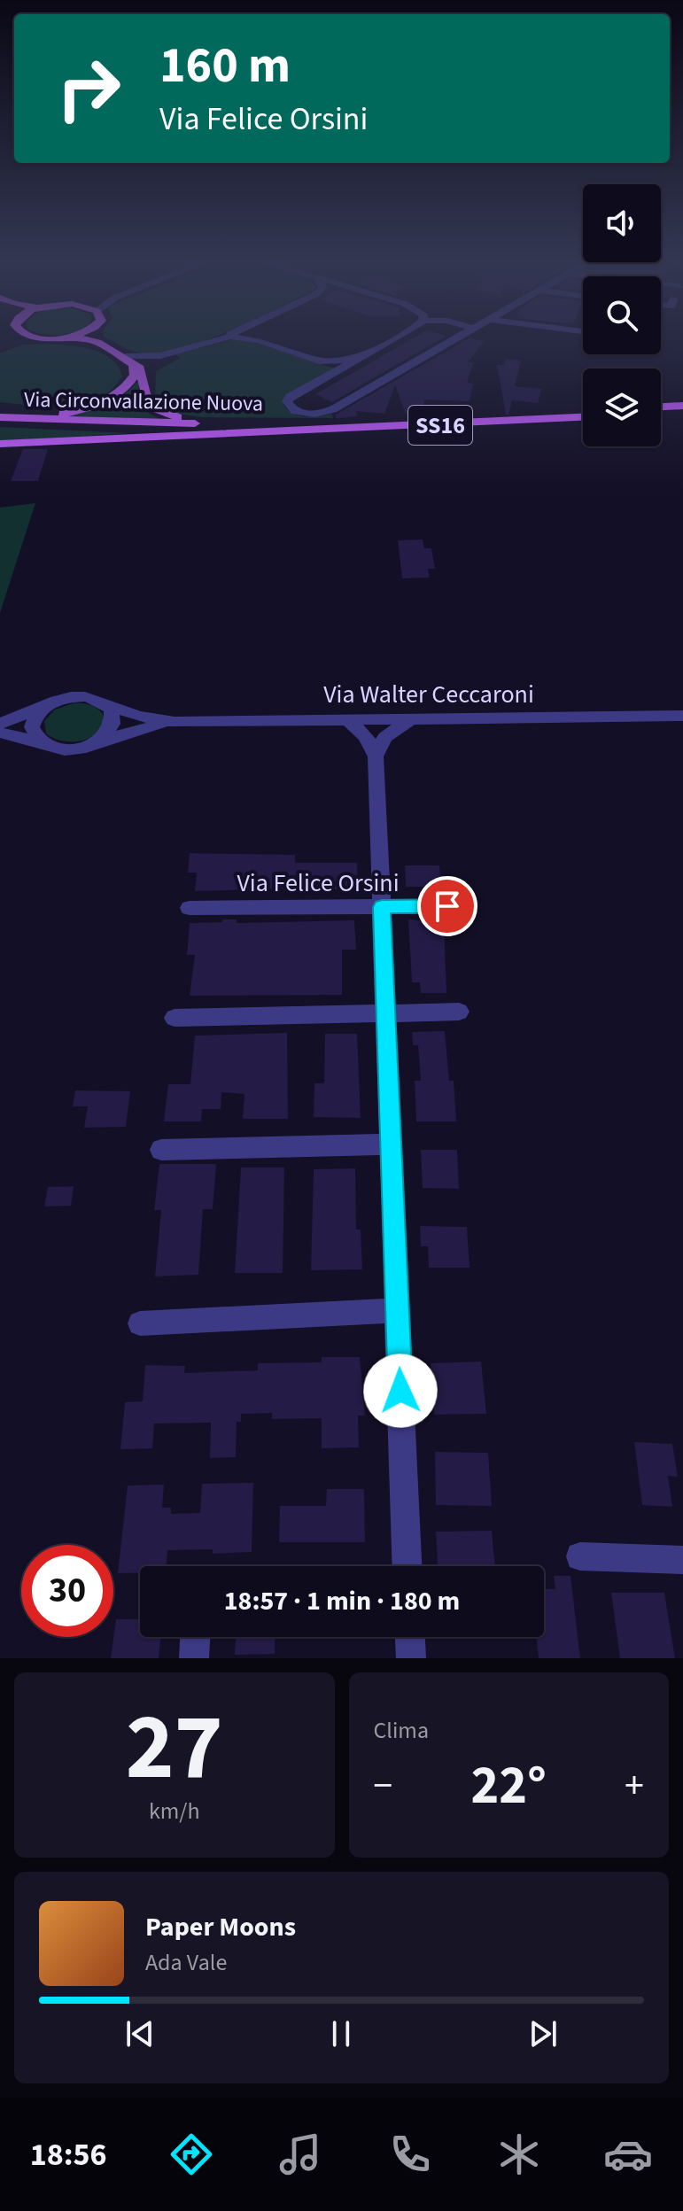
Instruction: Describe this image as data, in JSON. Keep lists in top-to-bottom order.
{
  "streets": {
    "main road": ["Via Circonvallazione Nuova", "SS16"],
    "street": ["Via Walter Ceccaroni", "Via Felice Orsini"]
  },
  "crossings": [
    ["Via Circonvallazione Nuova", "SS16"]
  ],
  "page": {
    "turn": ["160 m", "Via Felice Orsini"],
    "limit": "30",
    "trip": "18:57 · 1 min · 180 m",
    "tile": [
      ["27", "km/h"],
      "Clima"
    ],
    "heat": ["−", "22°", "+"],
    "song": ["Paper Moons", "Ada Vale"],
    "tabs": "18:56"
  }
}
